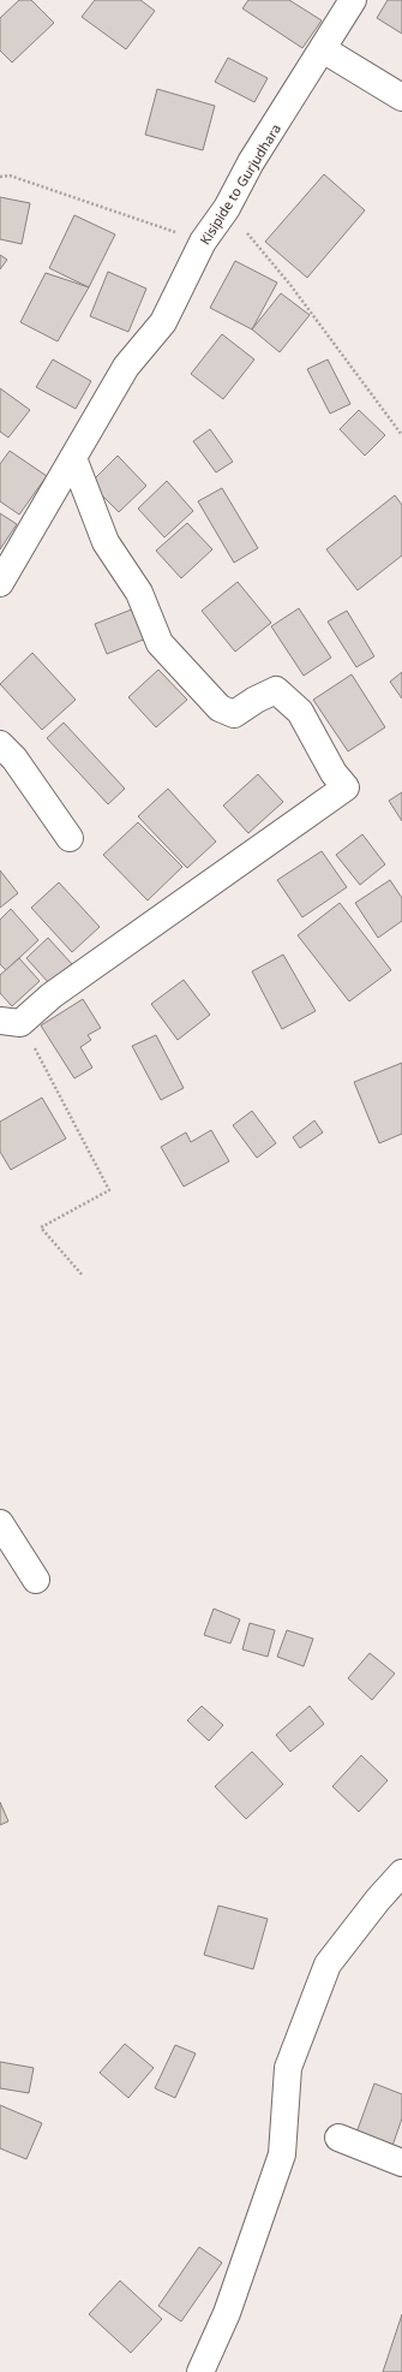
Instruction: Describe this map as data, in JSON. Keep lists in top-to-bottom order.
{
  "streets": {
    "street": ["Kisipide to Gurjudhara"]
  }
}
